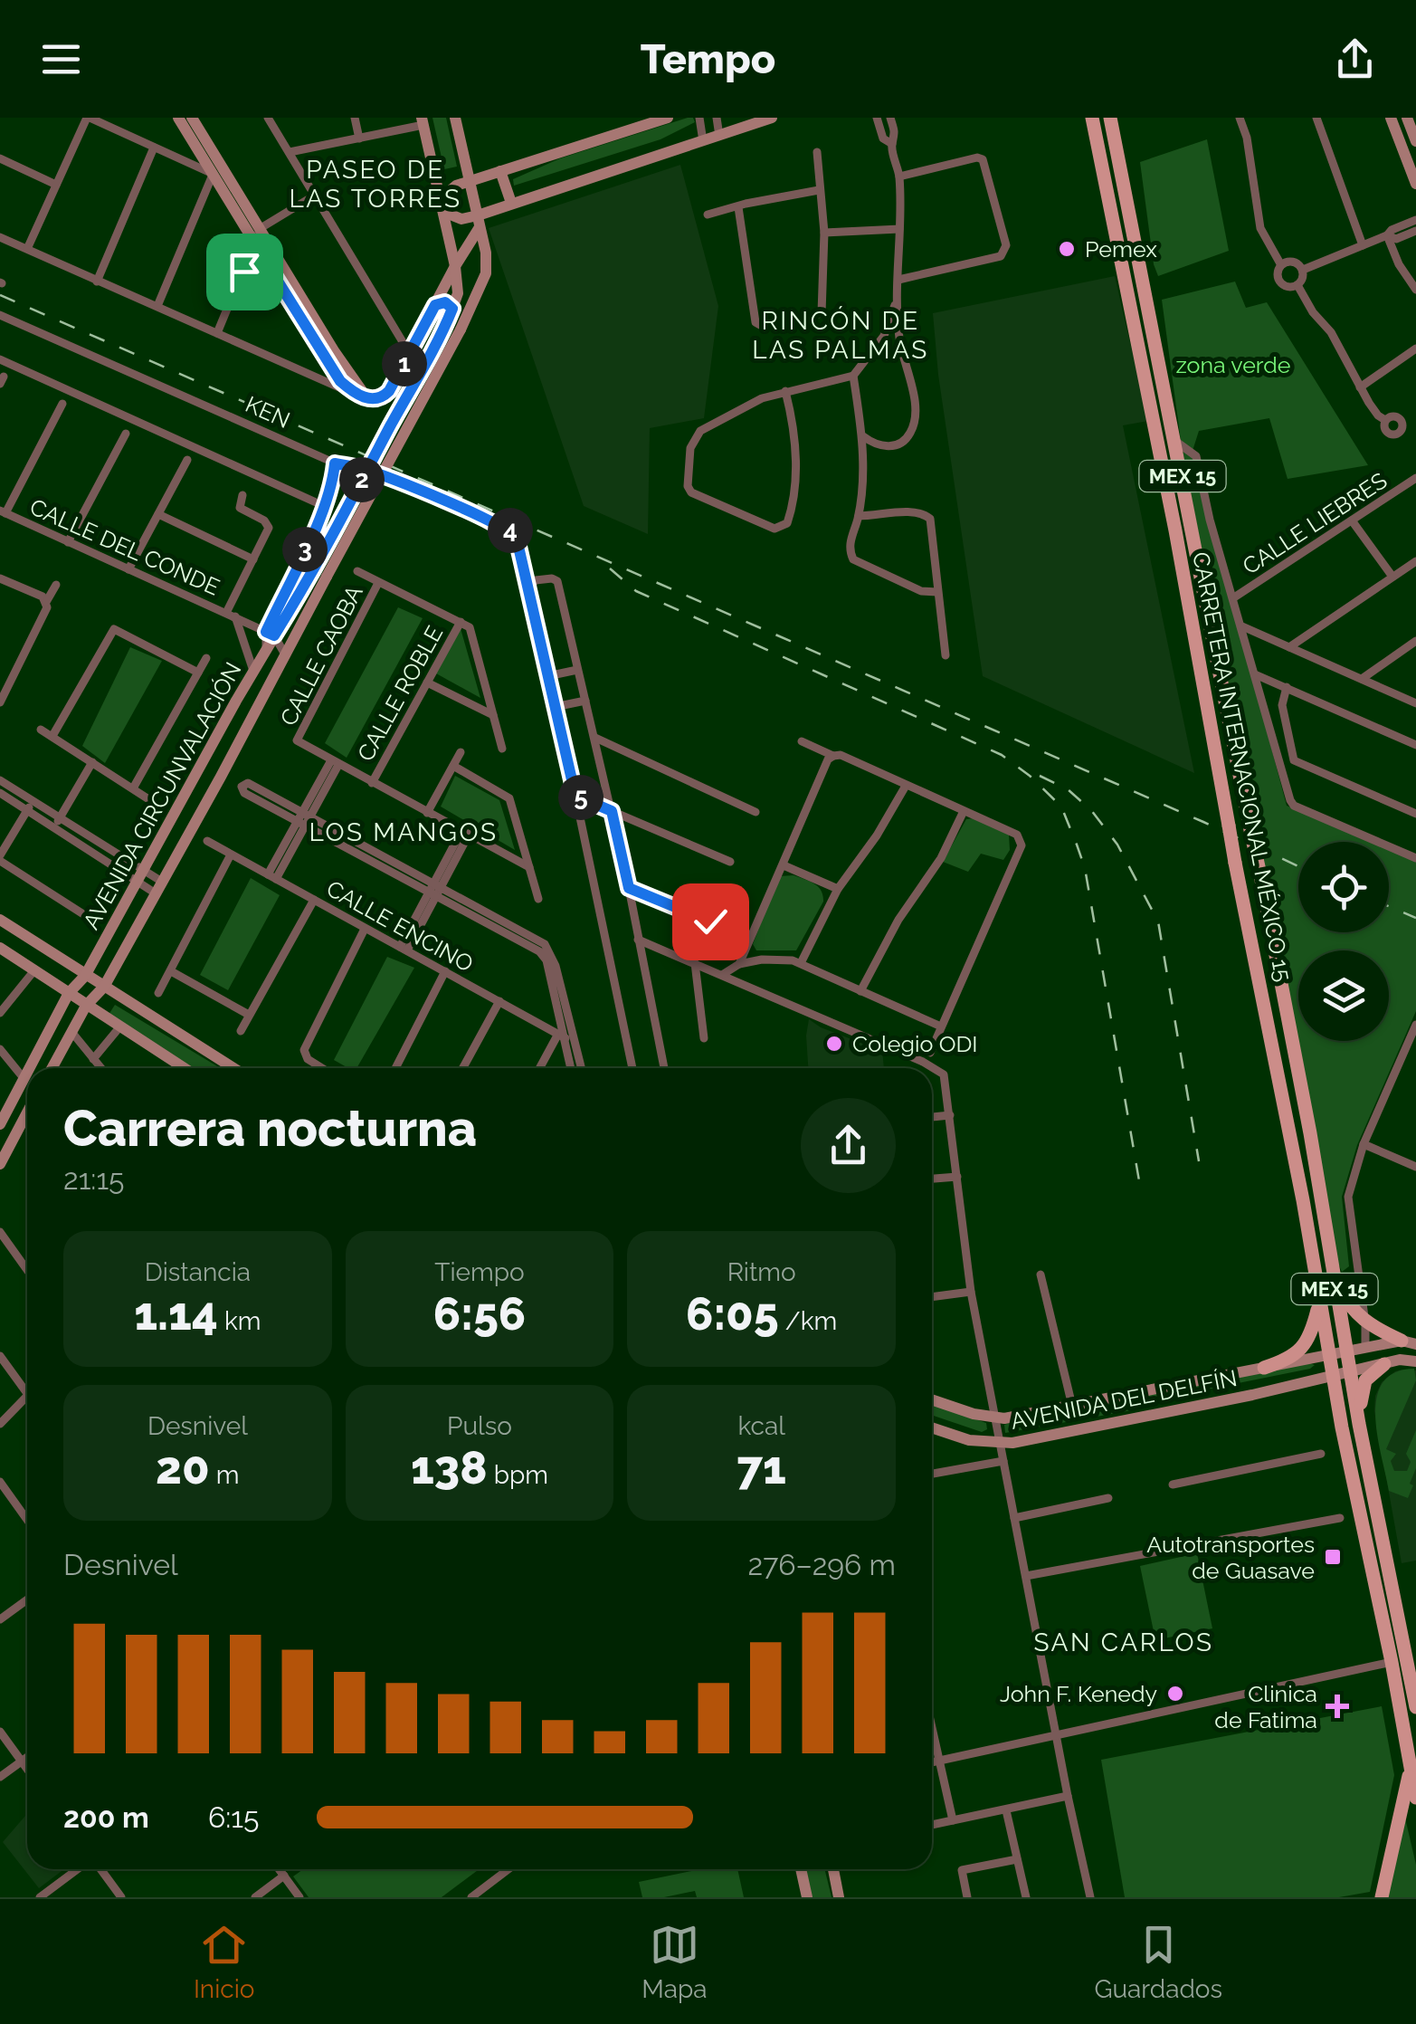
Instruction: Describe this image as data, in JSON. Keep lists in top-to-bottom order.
{
  "streets": {
    "main road": ["MEX 15", "CARRETERA INTERNACIONAL MÉXICO 15"],
    "street": [
      "KEN",
      "CALLE LIEBRES",
      "CALLE DEL CONDE",
      "CALLE CAOBA",
      "CALLE ROBLE",
      "AVENIDA CIRCUNVALACIÓN",
      "CALLE ENCINO",
      "AVENIDA DEL DELFÍN"
    ]
  },
  "crossings": [
    ["CALLE CAOBA", "CALLE ROBLE"],
    ["CARRETERA INTERNACIONAL MÉXICO 15", "AVENIDA DEL DELFÍN"]
  ],
  "districts": [
    "PASEO DE LAS TORRES",
    "RINCÓN DE LAS PALMAS",
    "LOS MANGOS",
    "SAN CARLOS"
  ],
  "parks": ["zona verde"],
  "places": {
    "other": ["Pemex", "Colegio ODI", "John F. Kenedy"],
    "transit": ["Autotransportes de Guasave"],
    "health": ["Clinica de Fatima"]
  },
  "page": {
    "header": "Tempo",
    "pins": [
      "1",
      "2",
      "4",
      "3",
      "5"
    ],
    "heading": ["Carrera nocturna", "21:15"],
    "stats": [
      ["Distancia", "1.14 km"],
      ["Tiempo", "6:56"],
      ["Ritmo", "6:05 /km"],
      ["Desnivel", "20 m"],
      ["Pulso", "138 bpm"],
      ["kcal", "71"]
    ],
    "chart": ["Desnivel", "276–296 m"],
    "list": [
      {
        "name": "200 m",
        "note": "6:15"
      }
    ],
    "tabs": ["Inicio", "Mapa", "Guardados"]
  }
}
